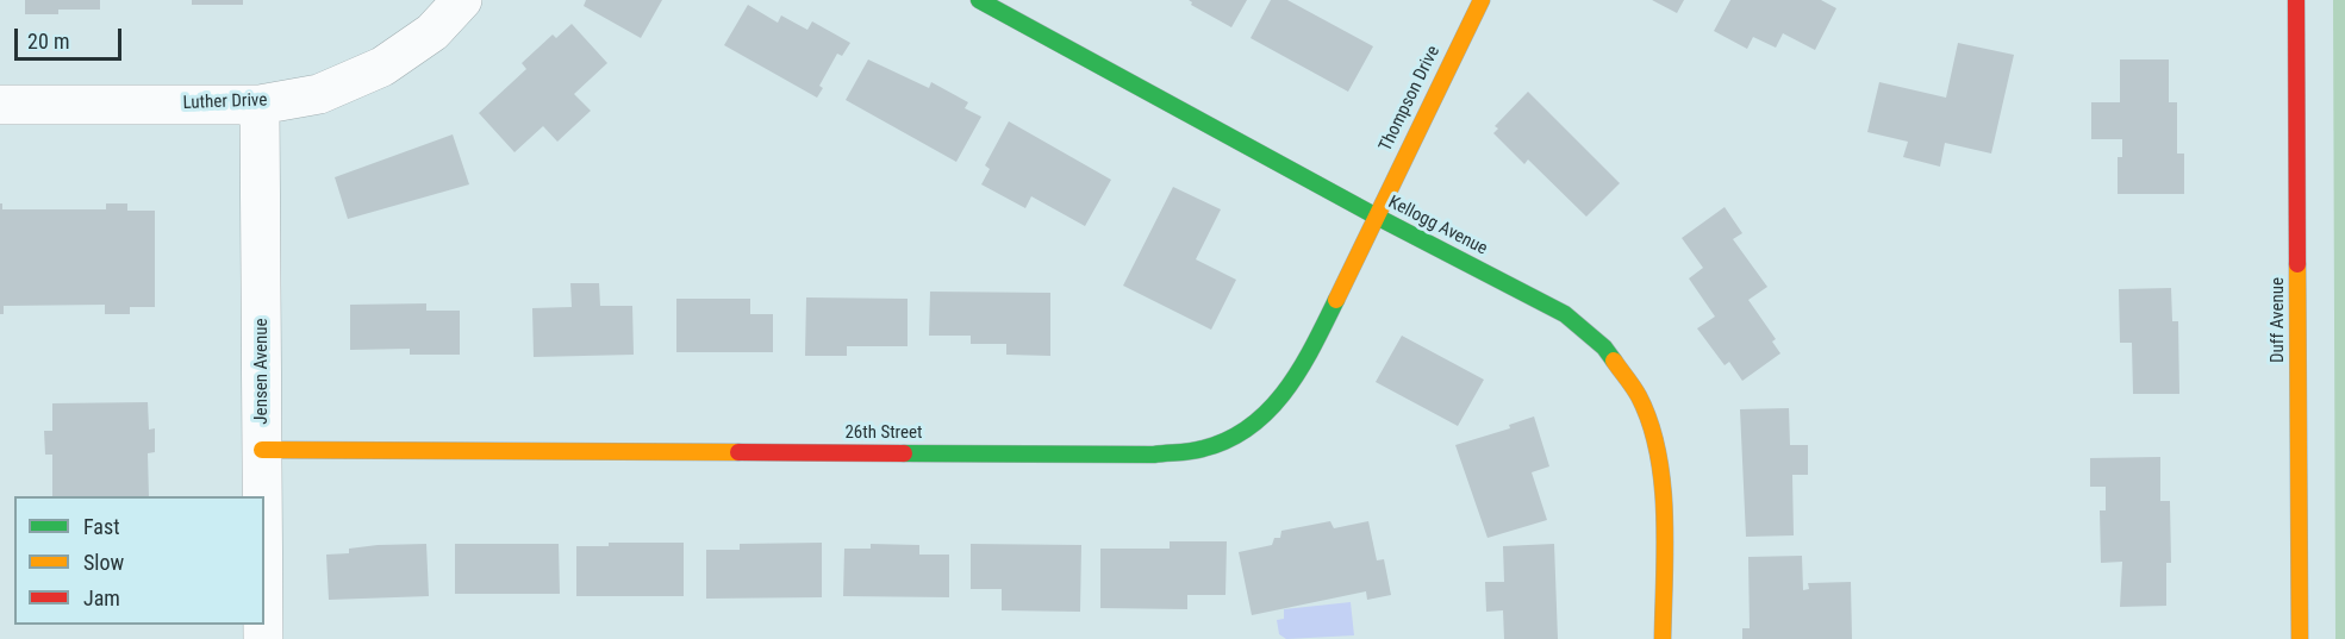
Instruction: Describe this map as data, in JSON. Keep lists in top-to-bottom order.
{
  "streets": {
    "street": [
      "Thompson Drive",
      "Luther Drive",
      "Kellogg Avenue",
      "Duff Avenue",
      "Jensen Avenue",
      "26th Street"
    ]
  },
  "crossings": [
    ["Thompson Drive", "Kellogg Avenue"],
    ["Thompson Drive", "26th Street"],
    ["Luther Drive", "Jensen Avenue"],
    ["Kellogg Avenue", "26th Street"],
    ["Jensen Avenue", "26th Street"]
  ],
  "legend": ["Fast", "Slow", "Jam"],
  "scale_bar": "20 m"
}
